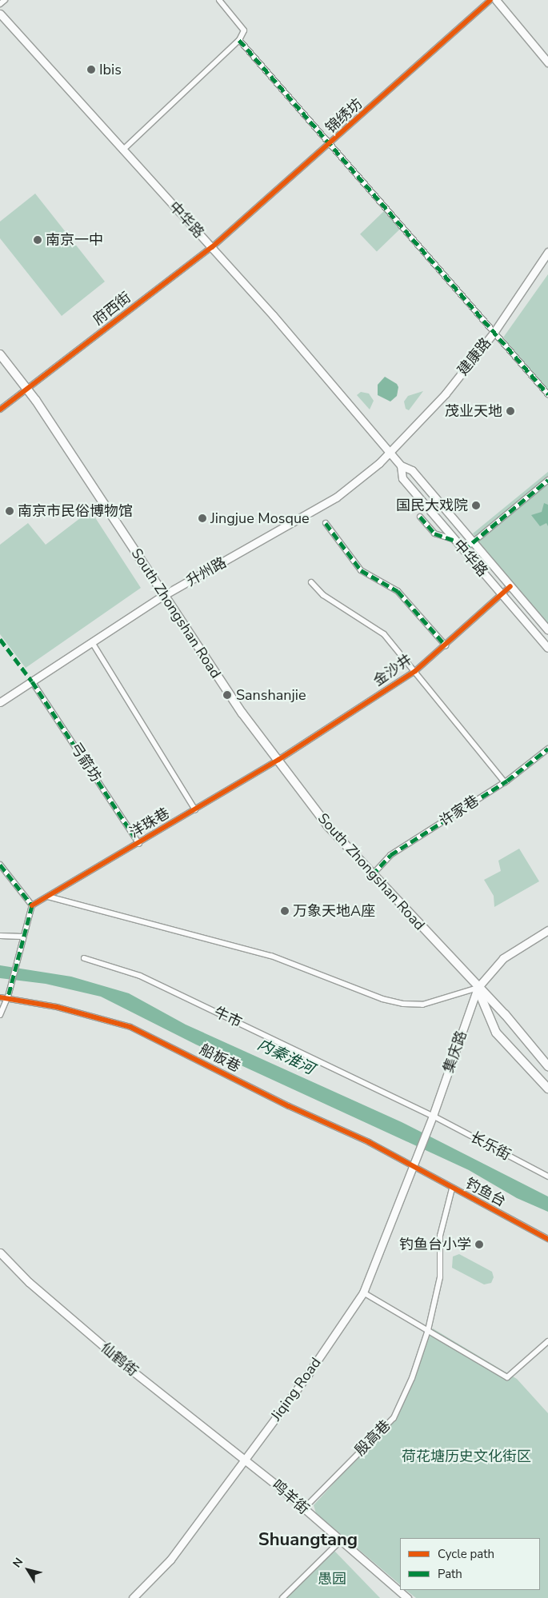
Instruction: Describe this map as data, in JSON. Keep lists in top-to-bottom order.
{
  "streets": {
    "main road": [
      "中华路",
      "建康路",
      "升州路",
      "South Zhongshan Road",
      "集庆路",
      "仙鹤街",
      "Jiqing Road",
      "鸣羊街"
    ],
    "street": [
      "锦绣坊",
      "府西街",
      "金沙井",
      "弓箭坊",
      "许家巷",
      "洋珠巷",
      "牛市",
      "船板巷",
      "长乐街",
      "钓鱼台",
      "殷高巷"
    ]
  },
  "crossings": [
    ["锦绣坊", "中华路"],
    ["锦绣坊", "府西街"],
    ["中华路", "府西街"],
    ["中华路", "建康路"],
    ["中华路", "升州路"],
    ["中华路", "金沙井"],
    ["府西街", "South Zhongshan Road"],
    ["建康路", "升州路"],
    ["升州路", "South Zhongshan Road"],
    ["升州路", "弓箭坊"],
    ["South Zhongshan Road", "金沙井"],
    ["South Zhongshan Road", "许家巷"],
    ["South Zhongshan Road", "洋珠巷"],
    ["South Zhongshan Road", "集庆路"],
    ["金沙井", "洋珠巷"],
    ["弓箭坊", "洋珠巷"],
    ["牛市", "集庆路"],
    ["牛市", "长乐街"],
    ["集庆路", "长乐街"],
    ["集庆路", "Jiqing Road"],
    ["船板巷", "钓鱼台"],
    ["船板巷", "Jiqing Road"],
    ["钓鱼台", "Jiqing Road"],
    ["钓鱼台", "殷高巷"],
    ["仙鹤街", "Jiqing Road"],
    ["仙鹤街", "鸣羊街"],
    ["Jiqing Road", "鸣羊街"],
    ["殷高巷", "鸣羊街"]
  ],
  "districts": ["Shuangtang"],
  "water": ["内秦淮河"],
  "parks": ["荷花塘历史文化街区", "愚园"],
  "places": [
    "Ibis",
    "南京一中",
    "茂业天地",
    "国民大戏院",
    "南京市民俗博物馆",
    "Jingjue Mosque",
    "Sanshanjie",
    "万象天地A座",
    "钓鱼台小学"
  ],
  "legend": ["Cycle path", "Path"],
  "north": "top left"
}
